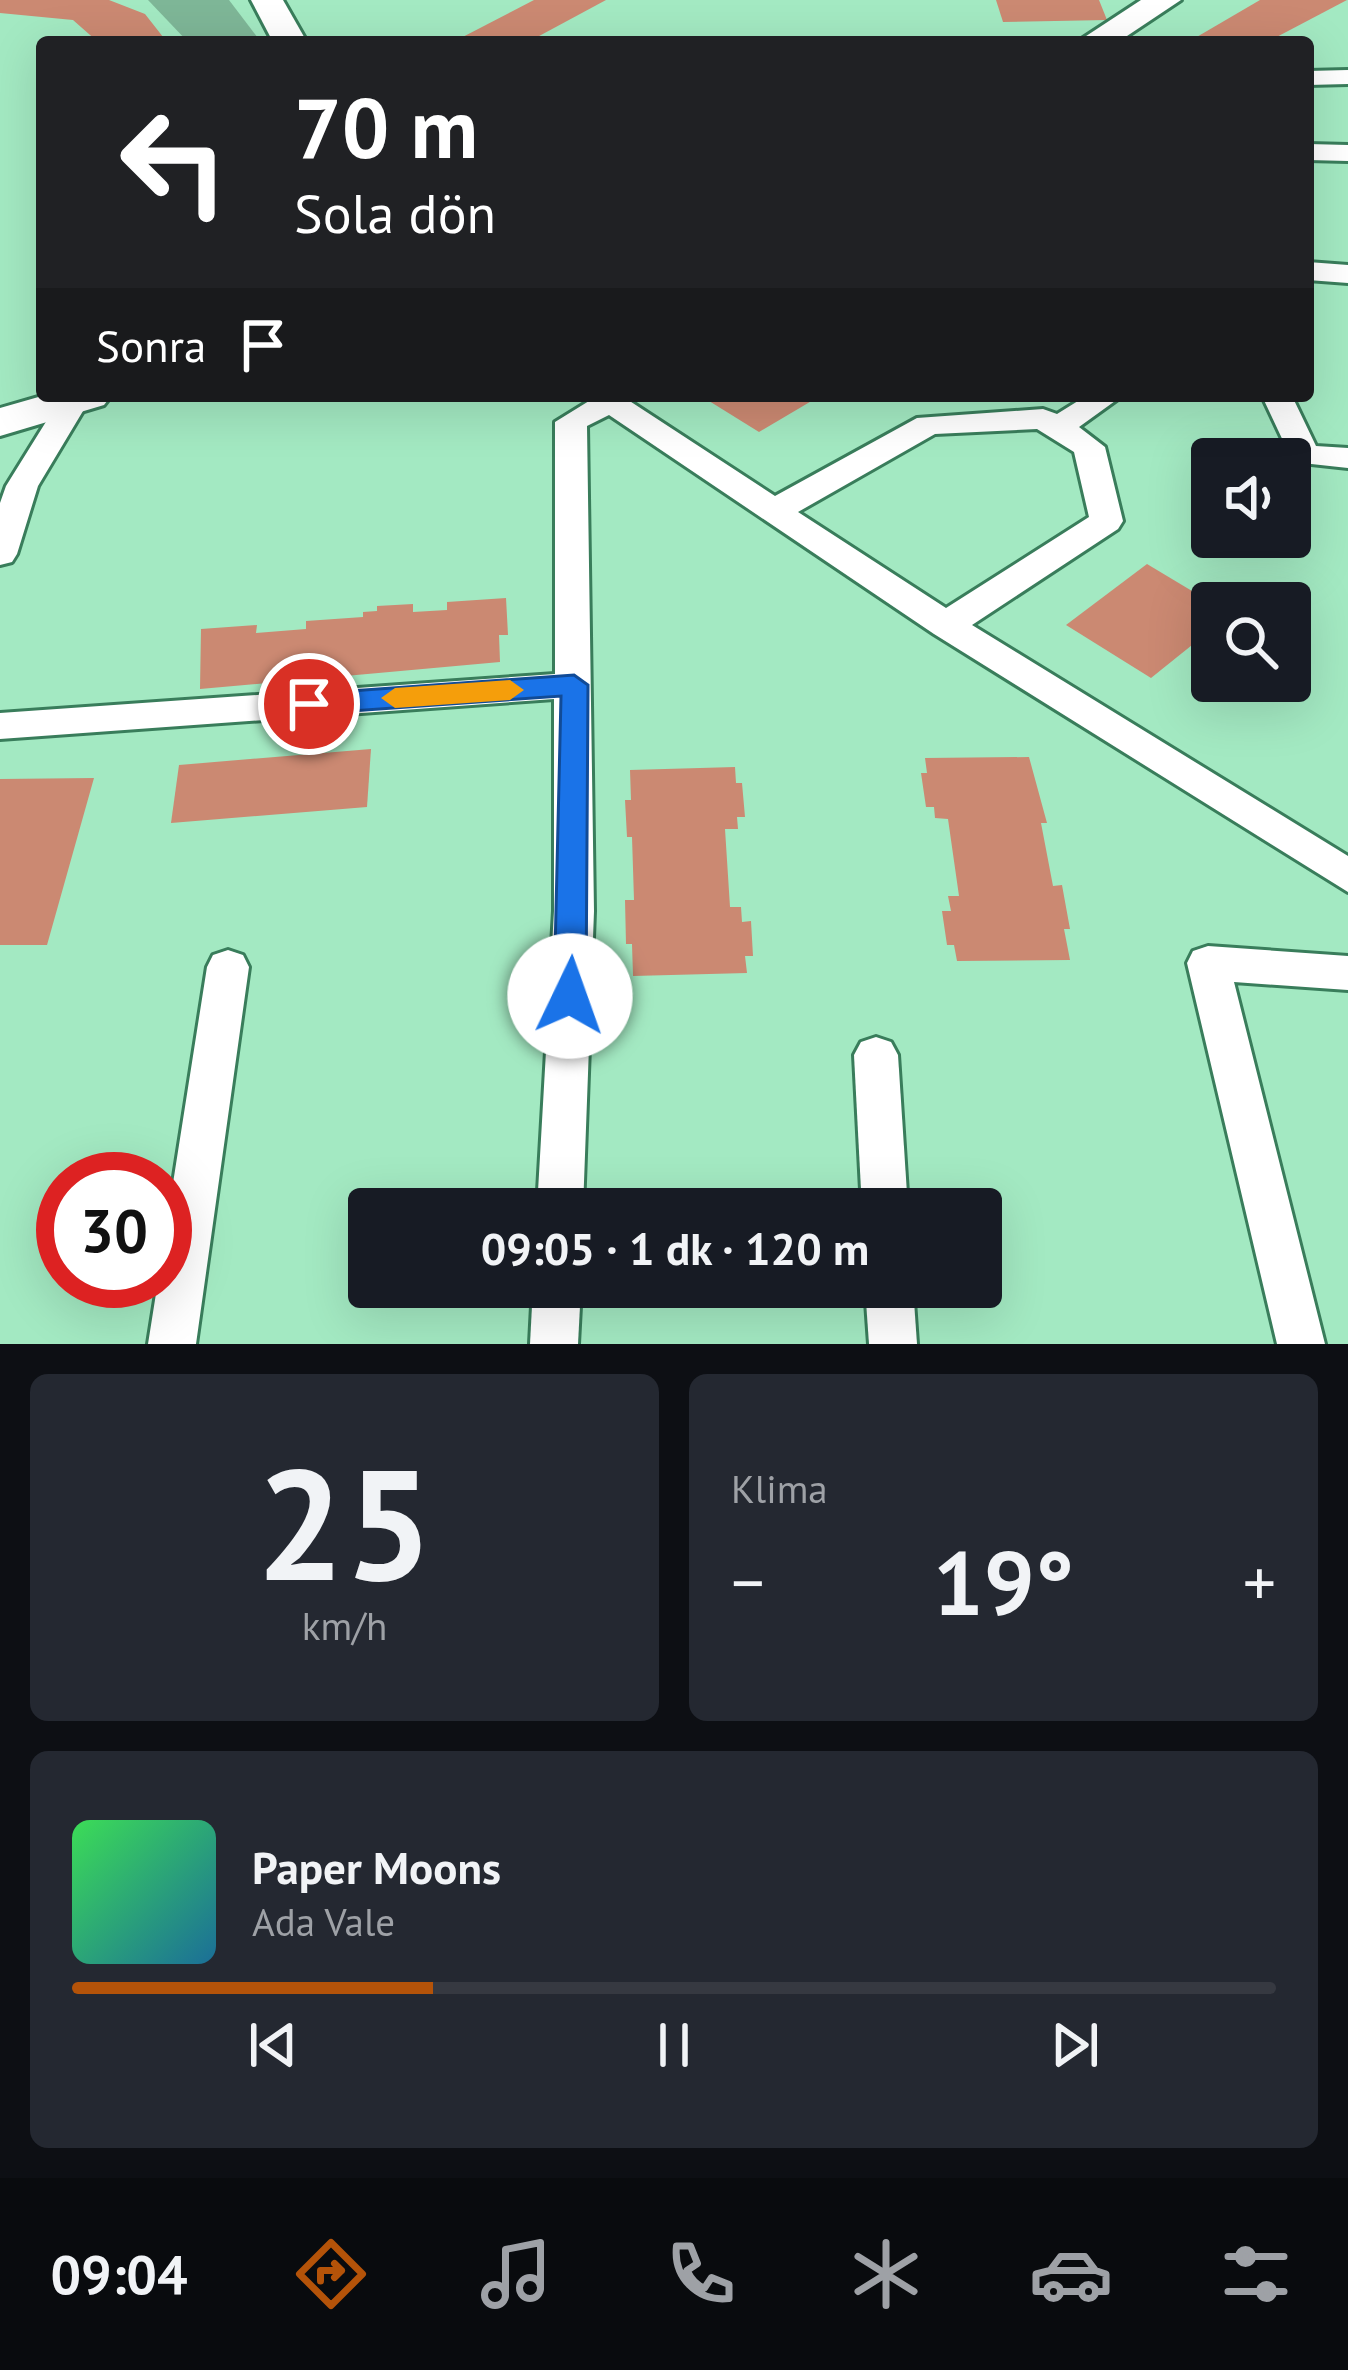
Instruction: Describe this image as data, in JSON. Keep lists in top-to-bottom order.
{
  "page": {
    "turn": ["70 m", "Sola dön"],
    "then": "Sonra",
    "limit": "30",
    "trip": "09:05 · 1 dk · 120 m",
    "tile": [
      ["25", "km/h"],
      "Klima"
    ],
    "heat": ["−", "19°", "+"],
    "song": ["Paper Moons", "Ada Vale"],
    "tabs": "09:04"
  }
}
